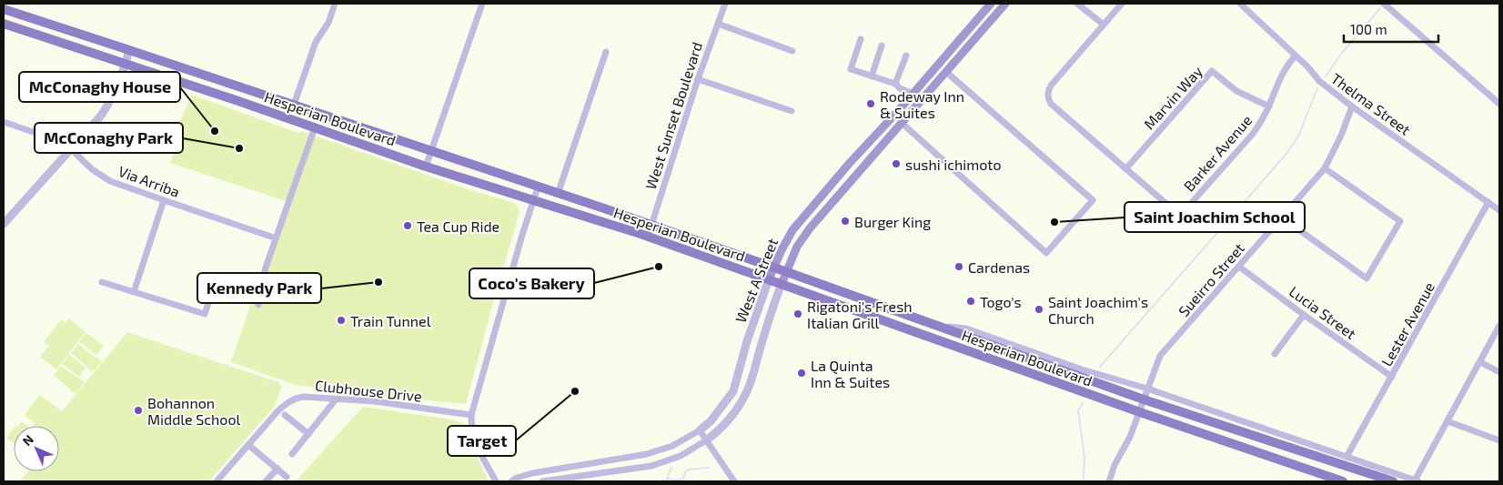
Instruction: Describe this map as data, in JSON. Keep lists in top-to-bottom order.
{
  "streets": {
    "main road": ["Hesperian Boulevard", "West A Street"],
    "street": [
      "Marvin Way",
      "Thelma Street",
      "West Sunset Boulevard",
      "Barker Avenue",
      "Via Arriba",
      "Sueirro Street",
      "Lucia Street",
      "Lester Avenue",
      "Clubhouse Drive"
    ]
  },
  "crossings": [
    ["Marvin Way", "Barker Avenue"],
    ["Thelma Street", "Barker Avenue"],
    ["Thelma Street", "Sueirro Street"],
    ["Thelma Street", "Lester Avenue"],
    ["West Sunset Boulevard", "Hesperian Boulevard"],
    ["Hesperian Boulevard", "Sueirro Street"],
    ["Hesperian Boulevard", "West A Street"],
    ["Hesperian Boulevard", "Lester Avenue"],
    ["Sueirro Street", "Lucia Street"],
    ["Lucia Street", "Lester Avenue"]
  ],
  "places": [
    "Rodeway Inn & Suites",
    "McConaghy House",
    "McConaghy Park",
    "sushi ichimoto",
    "Burger King",
    "Saint Joachim School",
    "Tea Cup Ride",
    "Coco's Bakery",
    "Cardenas",
    "Kennedy Park",
    "Togo's",
    "Saint Joachim's Church",
    "Rigatoni's Fresh Italian Grill",
    "Train Tunnel",
    "La Quinta Inn & Suites",
    "Target",
    "Bohannon Middle School"
  ],
  "scale_bar": "100 m",
  "north": "top left"
}
